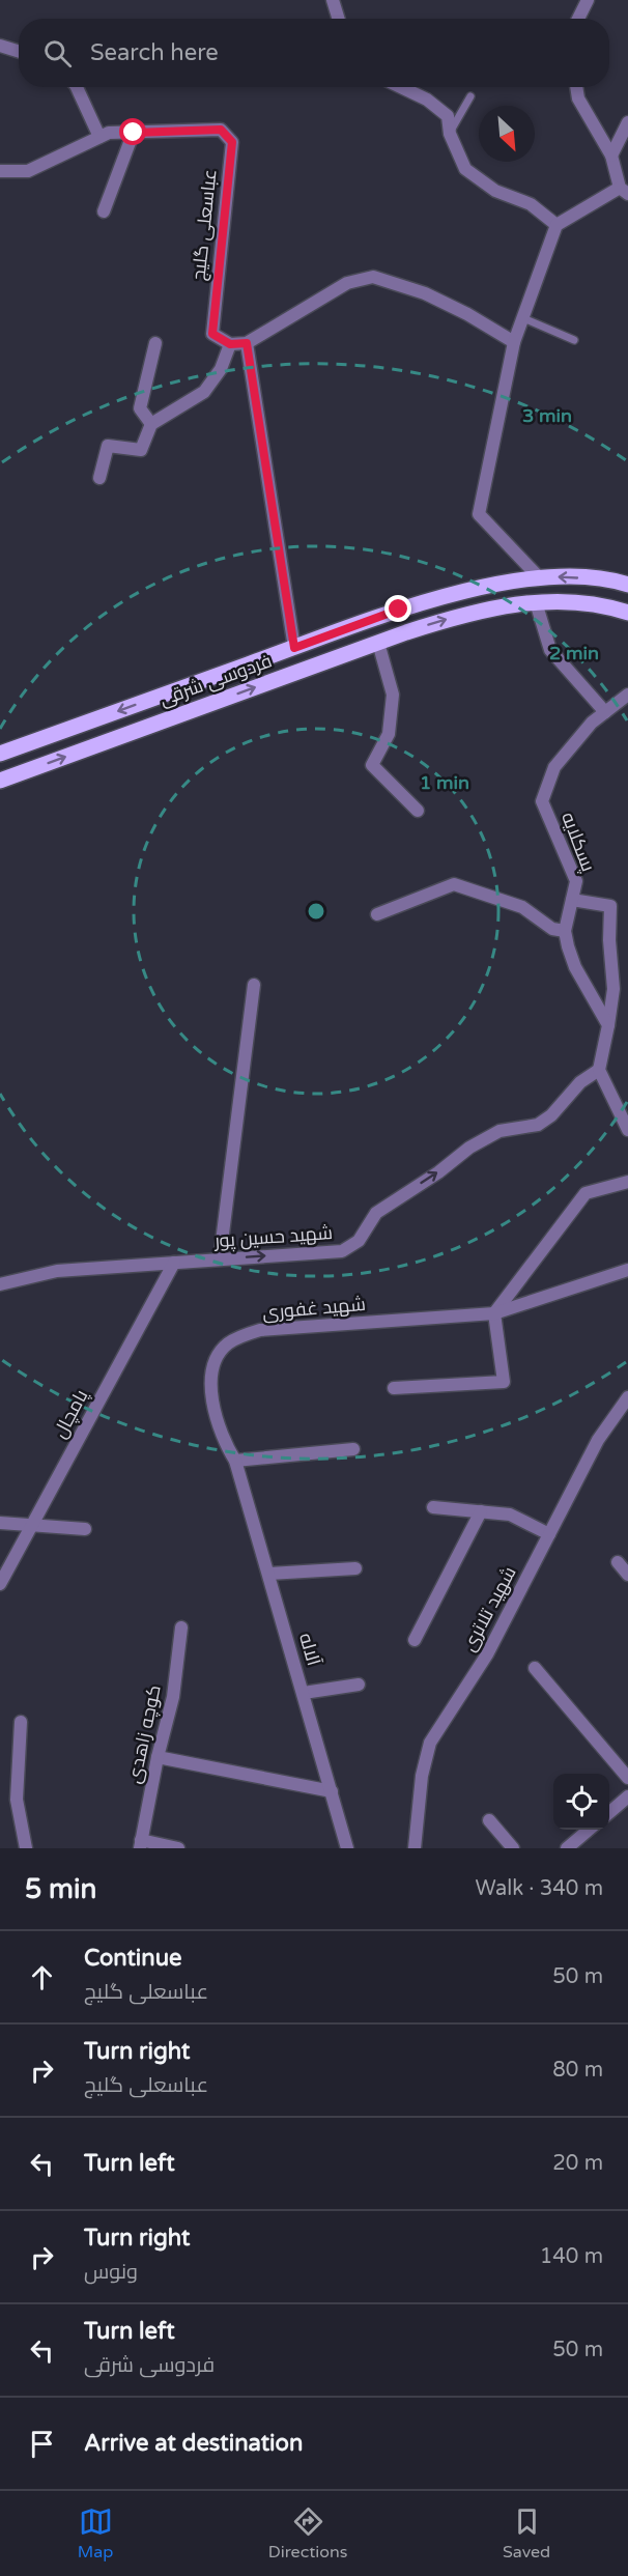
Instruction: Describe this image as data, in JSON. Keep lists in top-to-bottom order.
{
  "streets": {
    "main road": ["فردوسی شرقی"],
    "street": [
      "عباسعلی گلیج",
      "پسکلایه",
      "شهید حسین پور",
      "شهید غفوری",
      "پامچال",
      "شهید تلاتری",
      "آلاله",
      "کوچه زاهدی"
    ]
  },
  "crossings": [
    ["شهید حسین پور", "پامچال"],
    ["شهید غفوری", "آلاله"]
  ],
  "one_way": ["شهید حسین پور"],
  "north": "bottom right",
  "page": {
    "search": "Search here",
    "heading": ["5 min", "Walk · 340 m"],
    "list": [
      ["Continue", "عباسعلی گلیج", "50 m"],
      ["Turn right", "عباسعلی گلیج", "80 m"],
      ["Turn left", "20 m"],
      ["Turn right", "ونوس", "140 m"],
      ["Turn left", "فردوسی شرقی", "50 m"],
      "Arrive at destination"
    ],
    "nav": ["Map", "Directions", "Saved"]
  },
  "rings": ["3 min", "2 min", "1 min"]
}
